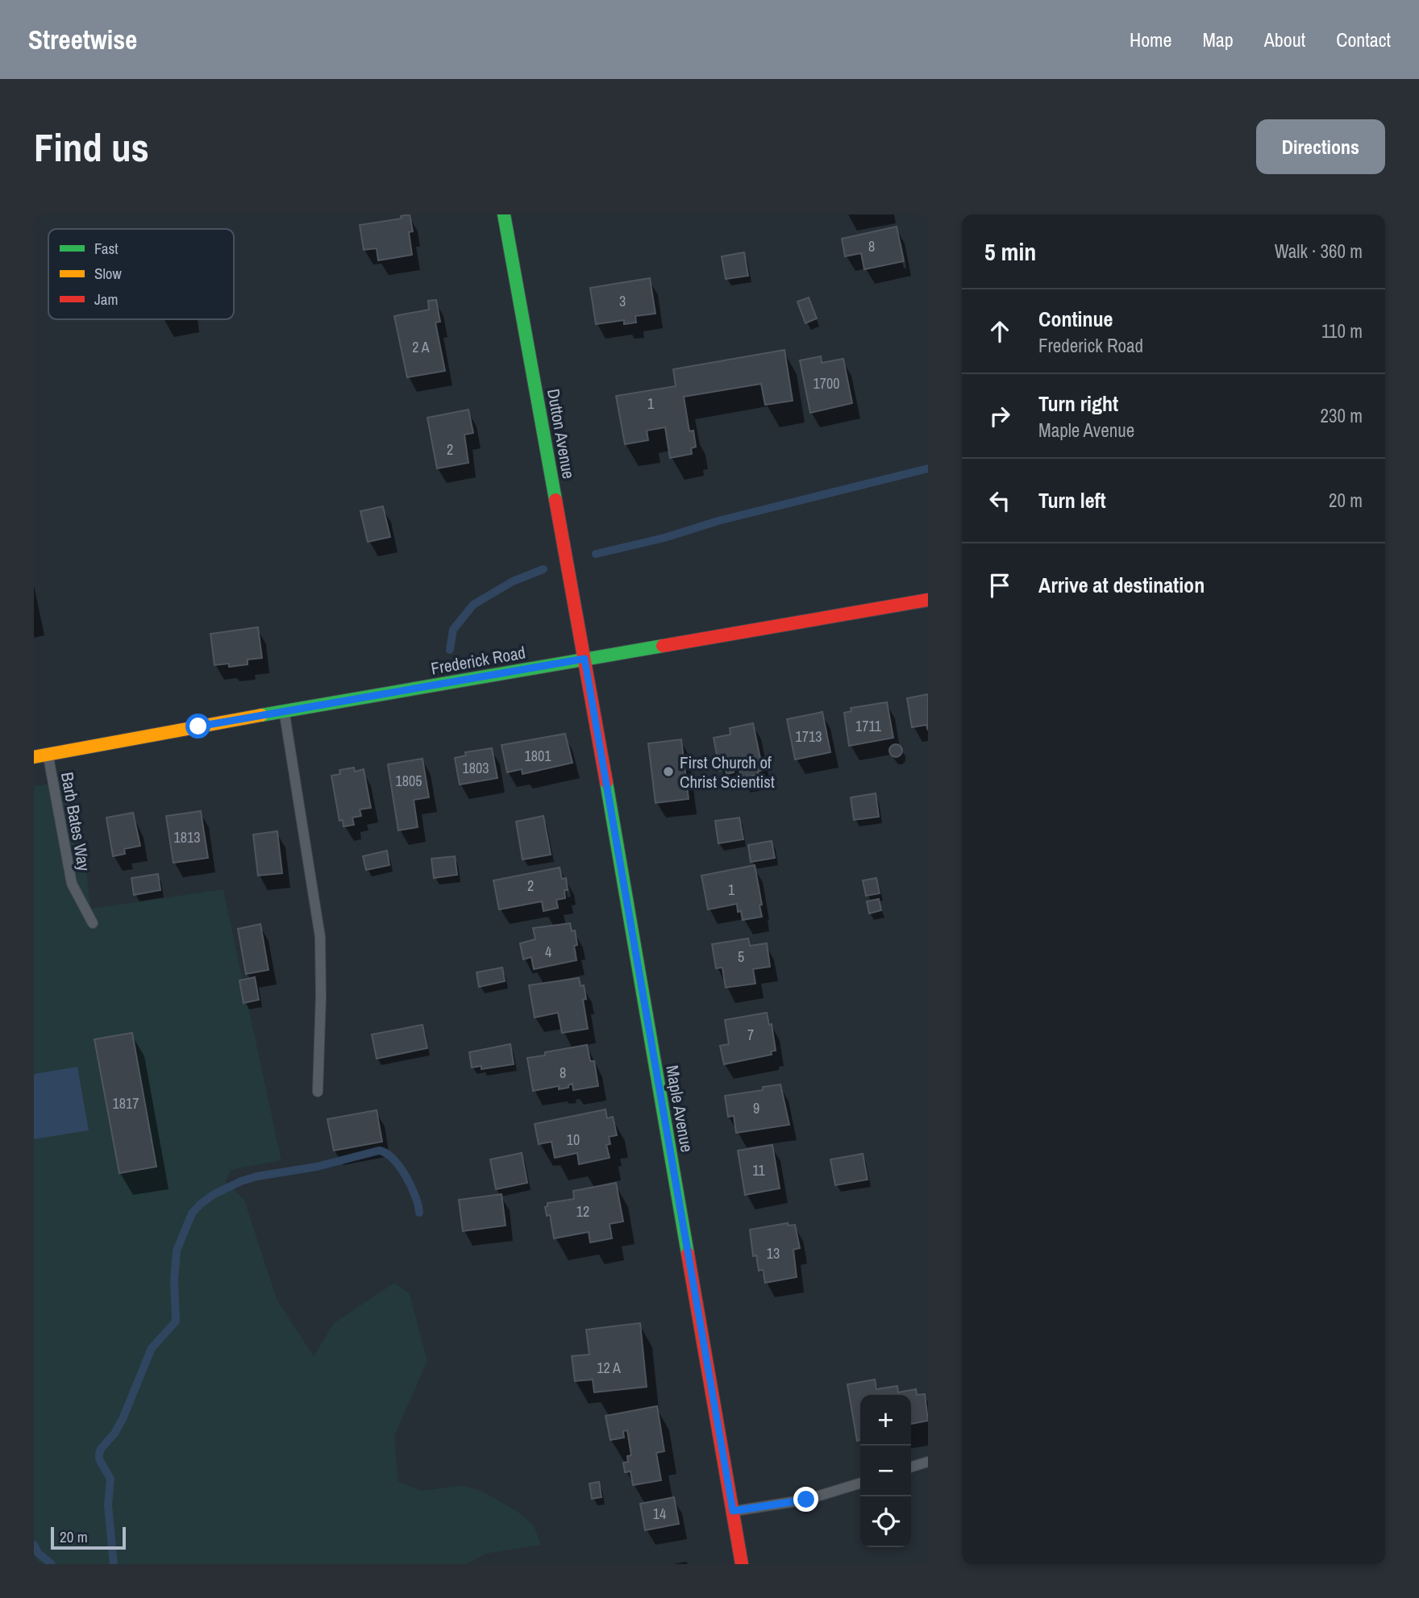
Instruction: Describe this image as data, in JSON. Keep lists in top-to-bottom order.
{
  "streets": {
    "street": ["Dutton Avenue", "Frederick Road", "Maple Avenue"],
    "lane": ["Barb Bates Way"]
  },
  "crossings": [
    ["Dutton Avenue", "Frederick Road"],
    ["Dutton Avenue", "Maple Avenue"],
    ["Frederick Road", "Barb Bates Way"],
    ["Frederick Road", "Maple Avenue"]
  ],
  "places": ["First Church of Christ Scientist"],
  "house_numbers": [
    "8",
    "3",
    "2 A",
    "1700",
    "1",
    "2",
    "1711",
    "1713",
    "1801",
    "1803",
    "1805",
    "1813",
    "2",
    "1",
    "4",
    "5",
    "7",
    "8",
    "1817",
    "9",
    "10",
    "11",
    "12",
    "13",
    "12 A",
    "14"
  ],
  "legend": ["Fast", "Slow", "Jam"],
  "scale_bar": "20 m",
  "page": {
    "header": "Streetwise",
    "nav": [
      "Home",
      "Map",
      "About",
      "Contact"
    ],
    "buttons": "Directions",
    "title": "Find us",
    "heading": ["5 min", "Walk · 360 m"],
    "list": [
      ["Continue", "Frederick Road", "110 m"],
      ["Turn right", "Maple Avenue", "230 m"],
      ["Turn left", "20 m"],
      "Arrive at destination"
    ],
    "map_buttons": ["+", "−"],
    "scale": "20 m"
  }
}
